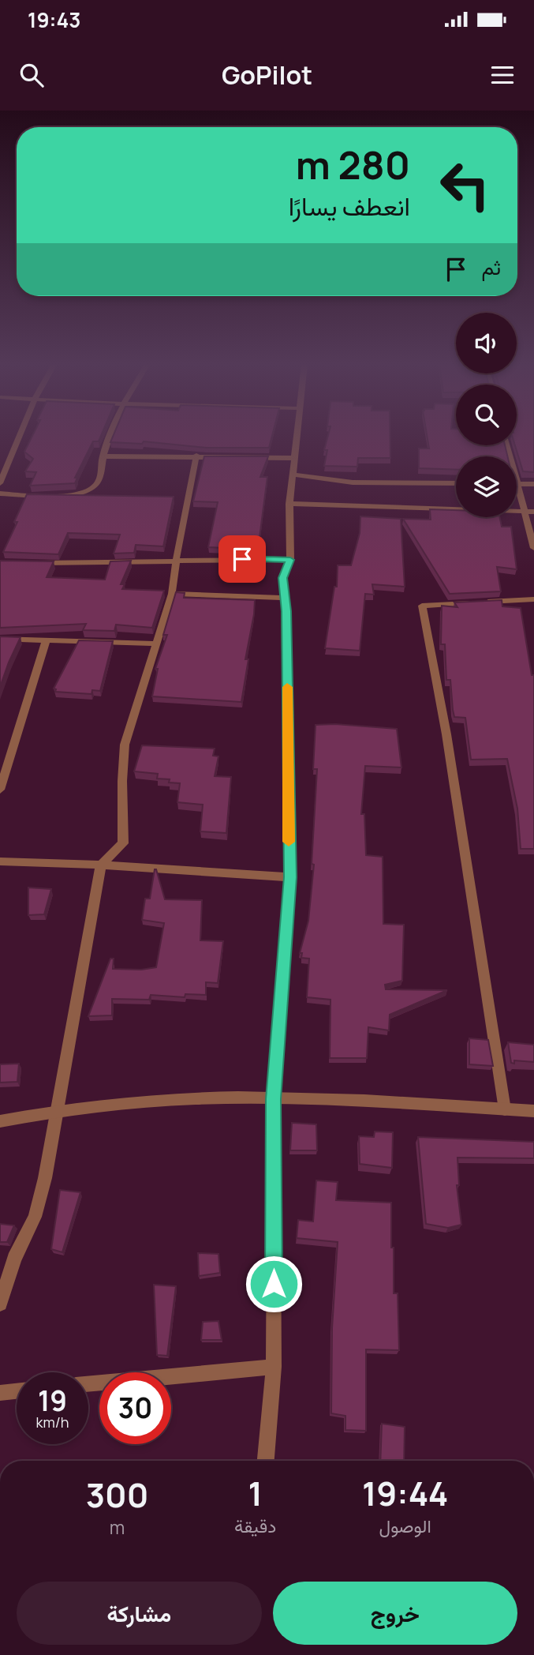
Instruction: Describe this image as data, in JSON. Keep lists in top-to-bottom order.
{
  "page": {
    "status": "19:43",
    "header": "GoPilot",
    "turn": ["280 m", "انعطف يسارًا"],
    "then": "ثم",
    "speed": "19 km/h",
    "limit": "30",
    "eta": [
      "19:44",
      "الوصول",
      "1",
      "دقيقة",
      "300",
      "m"
    ],
    "buttons": ["خروج", "مشاركة"]
  }
}
